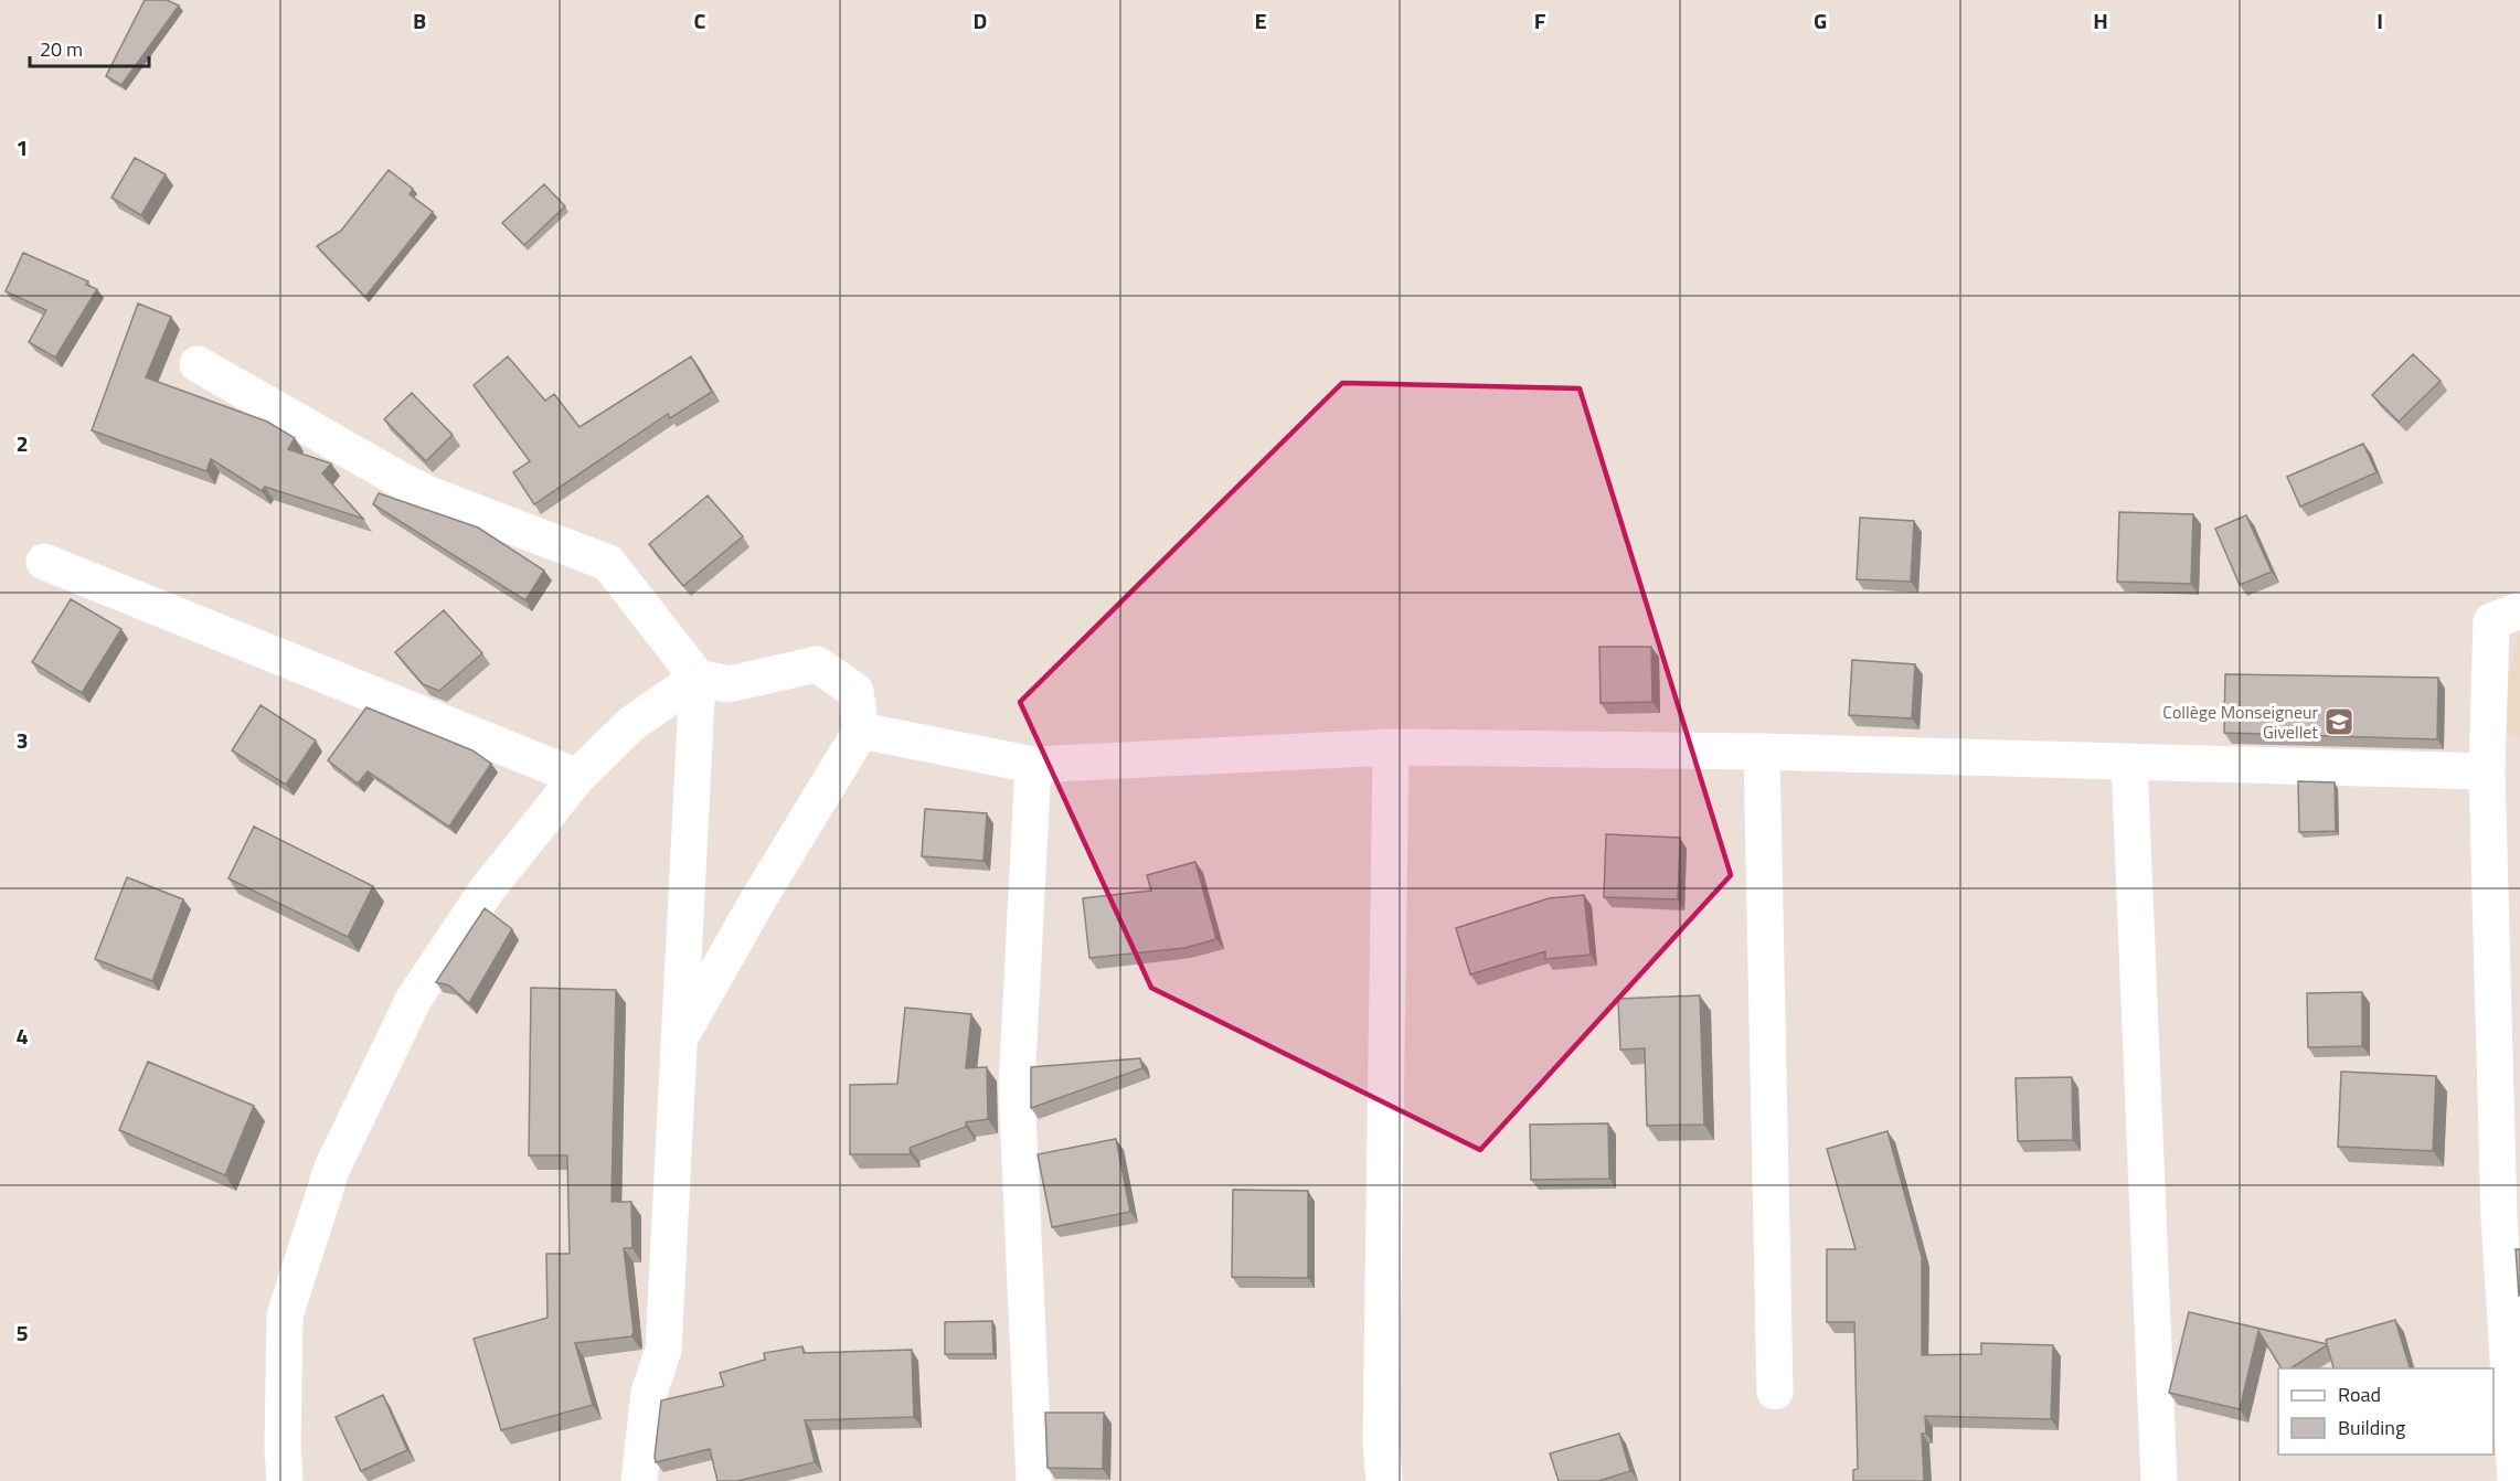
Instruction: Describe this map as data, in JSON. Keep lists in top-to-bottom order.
{
  "places": {
    "school or university": ["Collège Monseigneur Givellet"]
  },
  "legend": ["Road", "Building"],
  "scale_bar": "20 m",
  "grid": {
    "columns": [
      "B",
      "C",
      "D",
      "E",
      "F",
      "G",
      "H",
      "I"
    ],
    "rows": [
      "1",
      "2",
      "3",
      "4",
      "5"
    ]
  }
}
